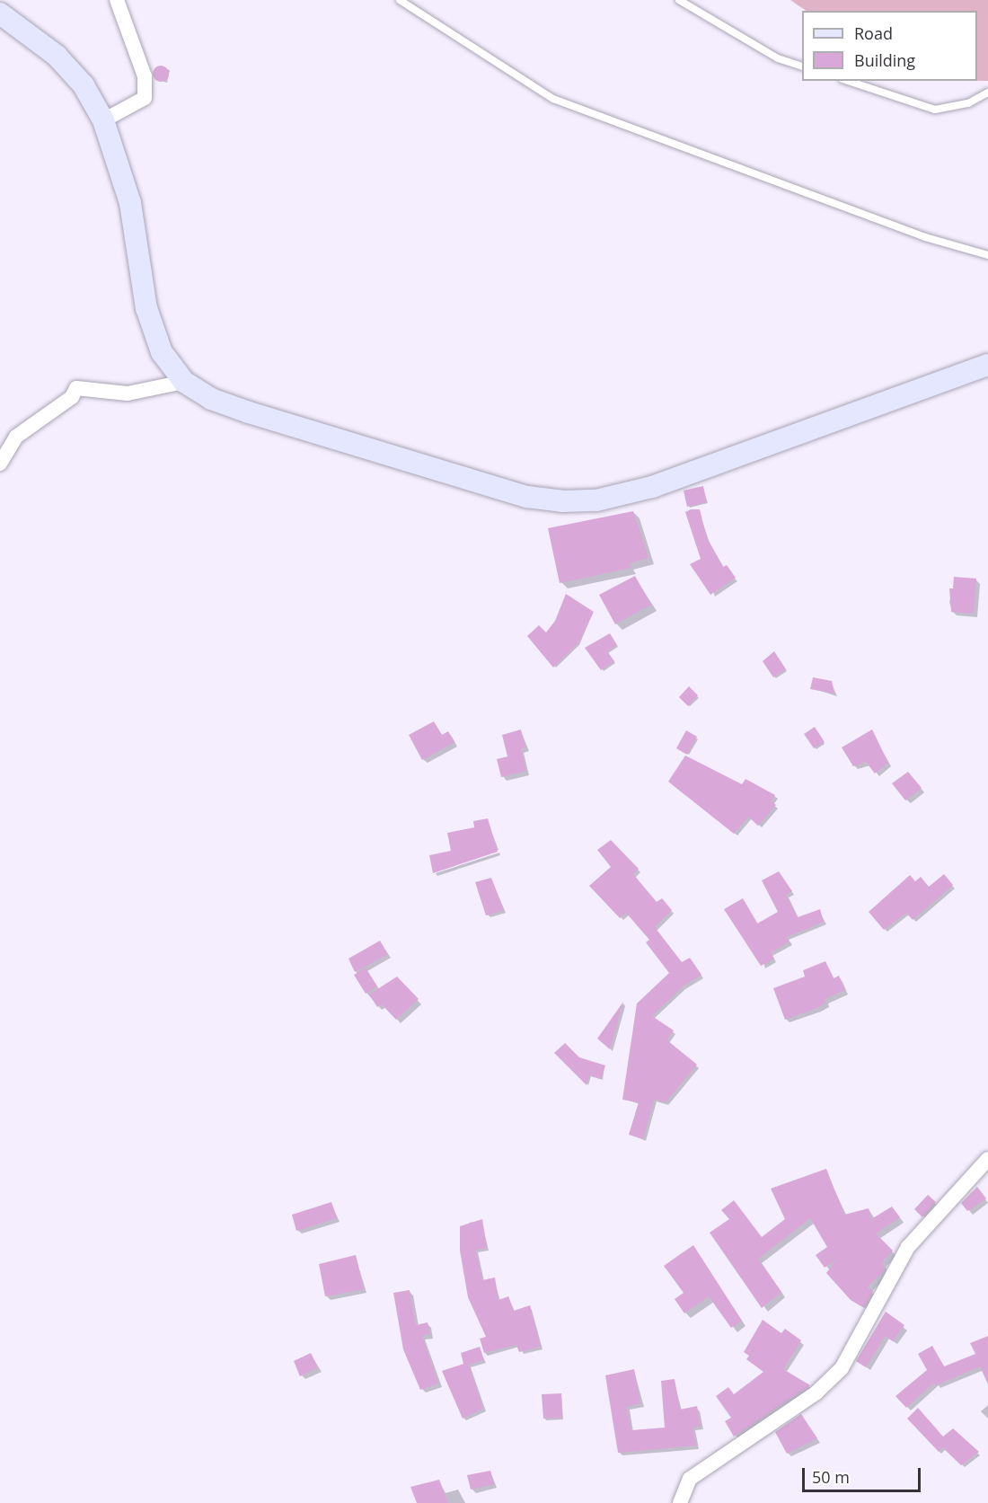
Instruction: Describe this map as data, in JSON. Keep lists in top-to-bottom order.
{
  "legend": ["Road", "Building"],
  "scale_bar": "50 m"
}
